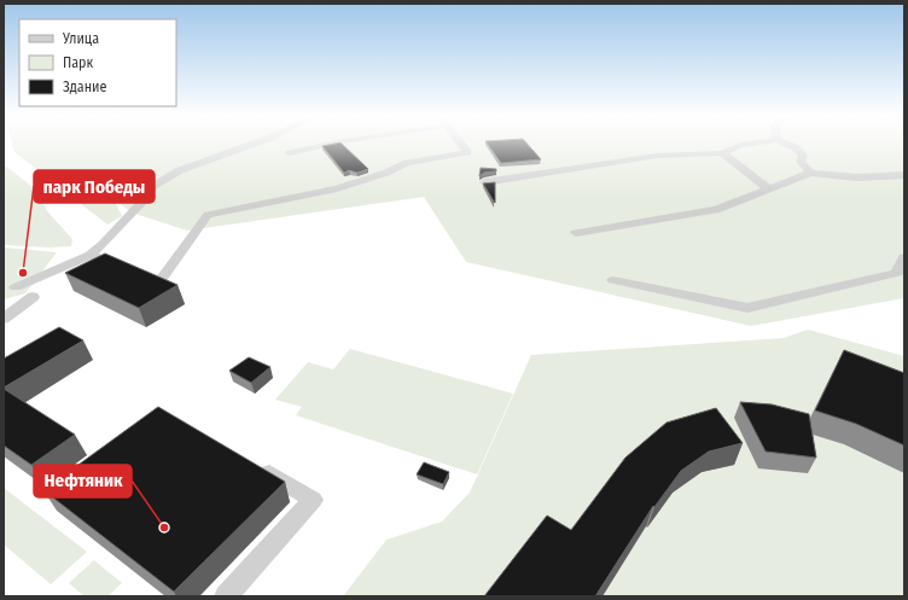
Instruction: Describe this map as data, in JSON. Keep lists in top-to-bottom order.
{
  "places": ["парк Победы", "Нефтяник"],
  "legend": ["Улица", "Парк", "Здание"]
}
